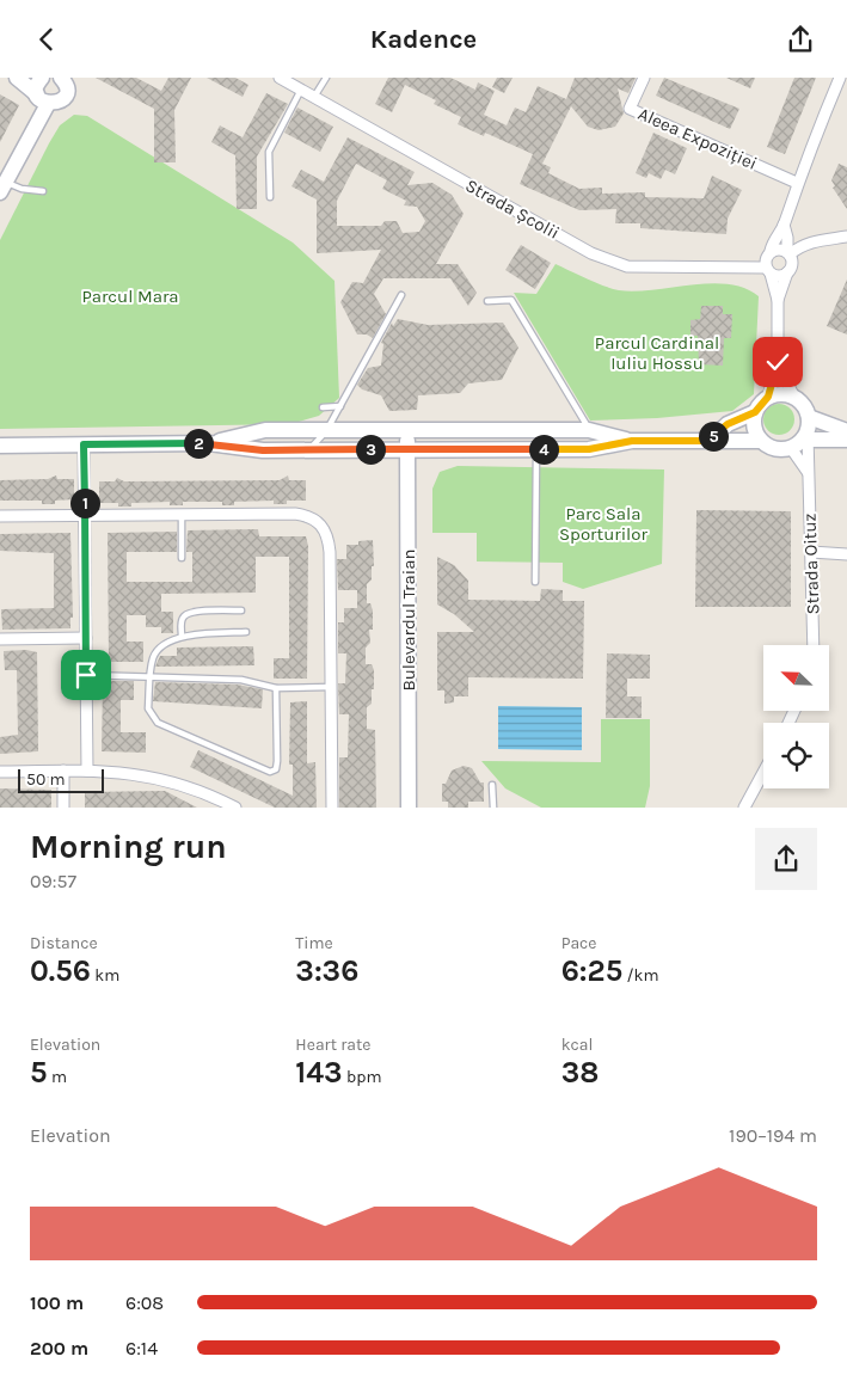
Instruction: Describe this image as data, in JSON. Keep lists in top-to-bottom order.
{
  "streets": {
    "main road": ["Bulevardul Traian"],
    "street": ["Aleea Expoziției", "Strada Școlii", "Strada Oituz"]
  },
  "parks": ["Parcul Mara", "Parcul Cardinal Iuliu Hossu", "Parc Sala Sporturilor"],
  "scale_bar": "50 m",
  "north": "top left",
  "page": {
    "header": "Kadence",
    "pins": [
      "5",
      "2",
      "3",
      "4",
      "1"
    ],
    "scale": "50 m",
    "heading": ["Morning run", "09:57"],
    "stats": [
      ["Distance", "0.56 km"],
      ["Time", "3:36"],
      ["Pace", "6:25 /km"],
      ["Elevation", "5 m"],
      ["Heart rate", "143 bpm"],
      ["kcal", "38"]
    ],
    "chart": ["Elevation", "190–194 m"],
    "list": [
      {
        "name": "100 m",
        "note": "6:08"
      },
      {
        "name": "200 m",
        "note": "6:14"
      }
    ]
  }
}
